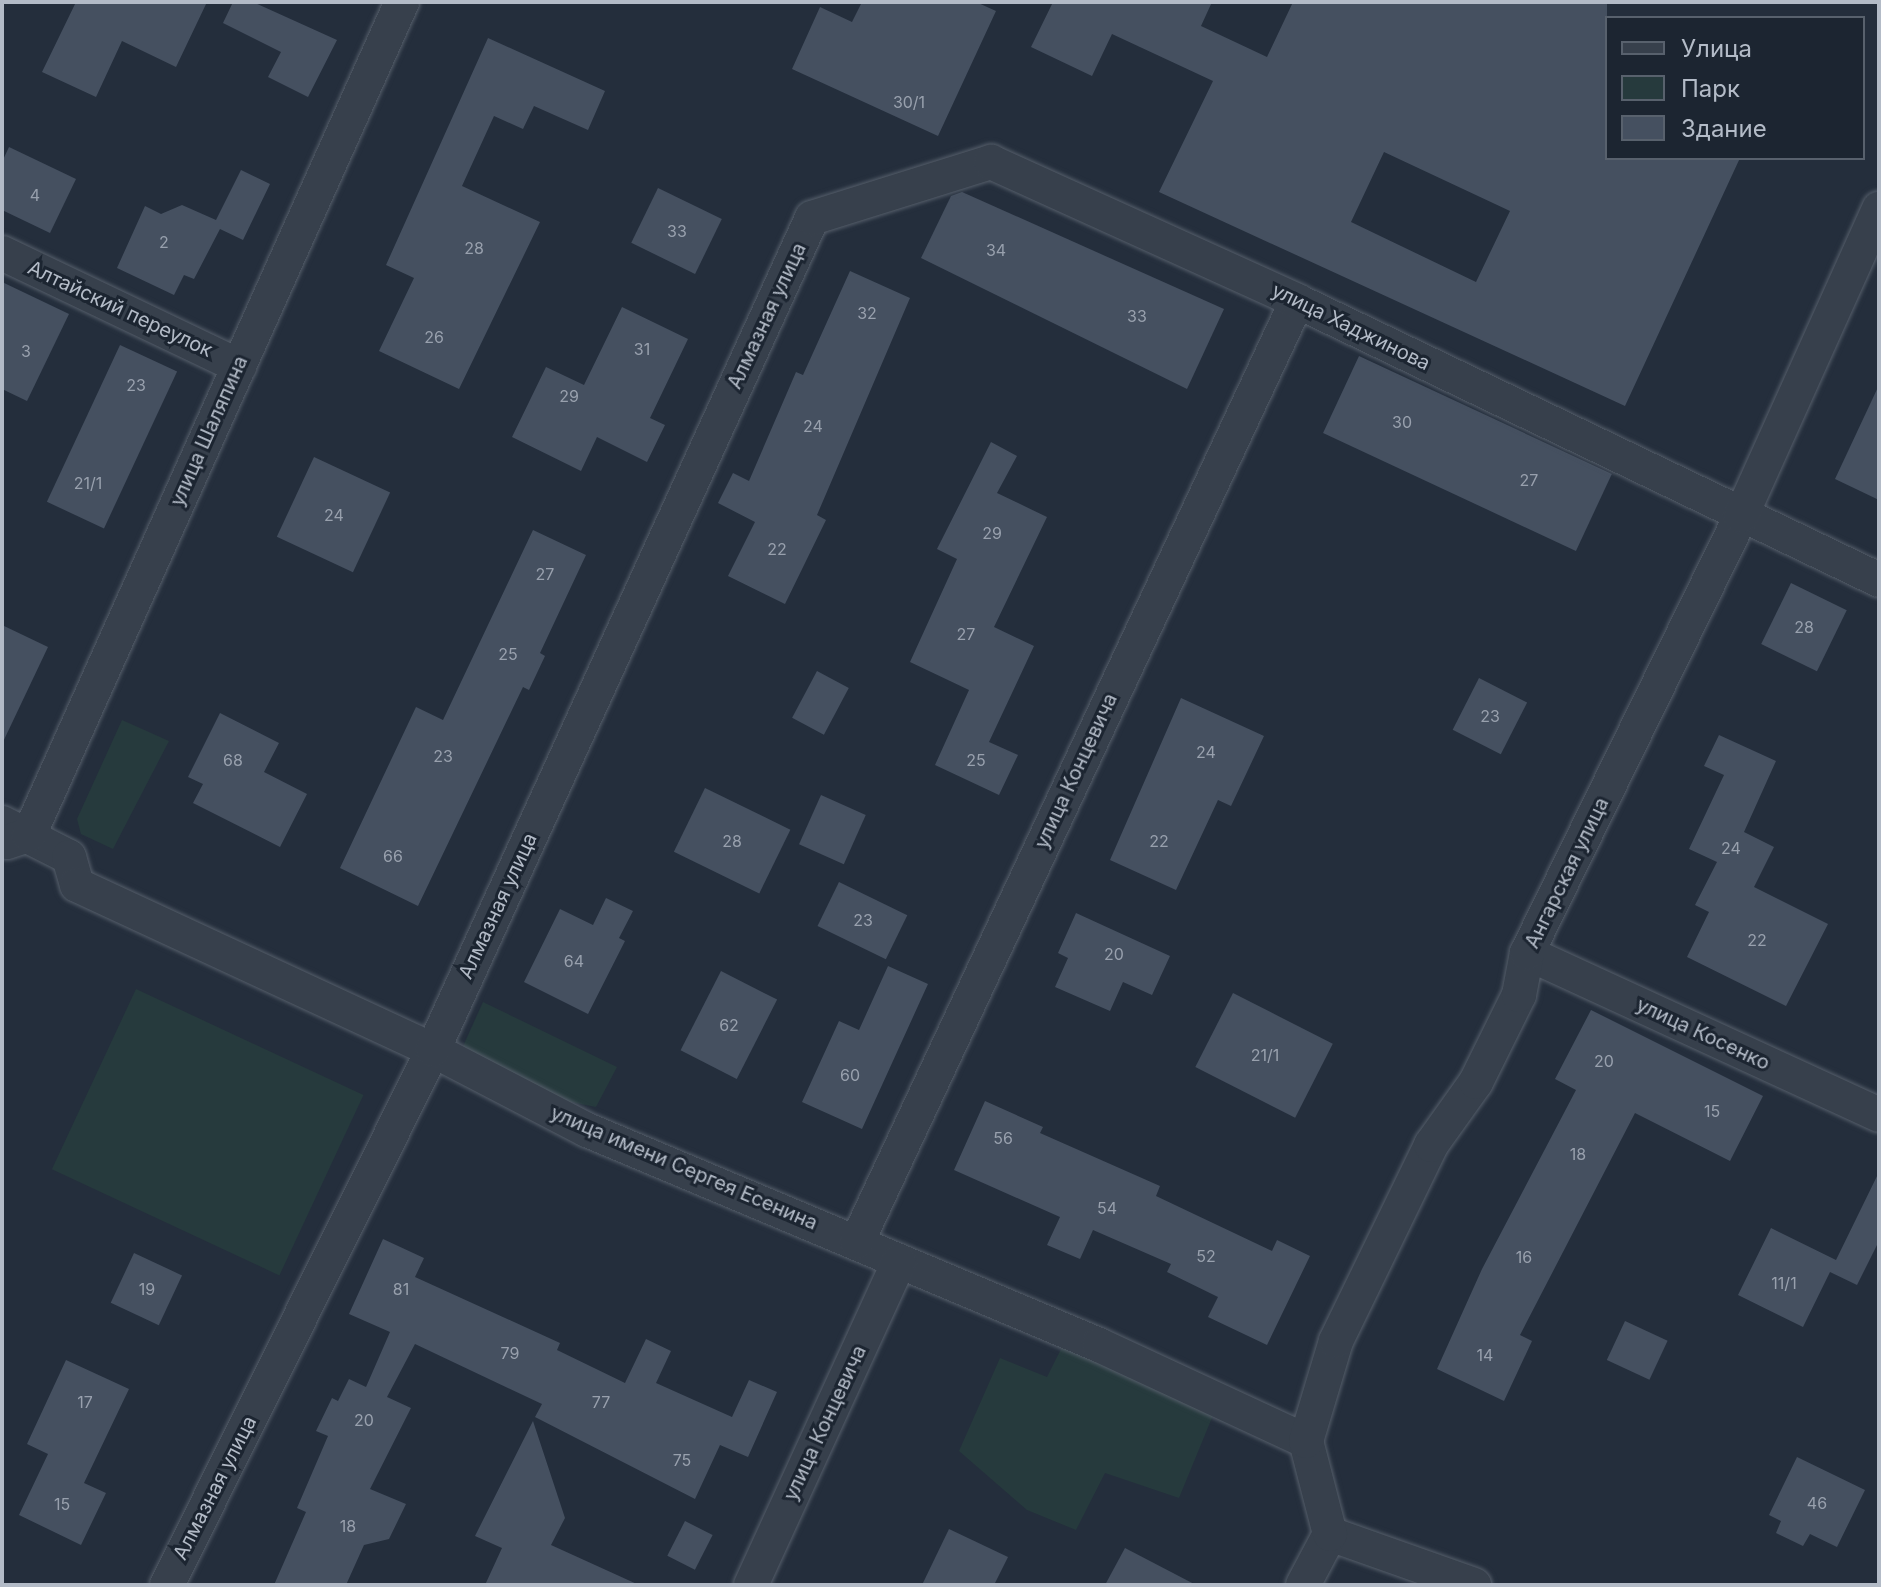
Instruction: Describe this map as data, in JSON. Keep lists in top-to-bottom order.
{
  "streets": {
    "street": [
      "Алтайский переулок",
      "Алмазная улица",
      "улица Хаджинова",
      "улица Шаляпина",
      "улица Концевича",
      "Ангарская улица",
      "улица Косенко",
      "улица имени Сергея Есенина"
    ]
  },
  "crossings": [
    ["Алтайский переулок", "улица Шаляпина"],
    ["Алмазная улица", "улица Хаджинова"],
    ["Алмазная улица", "улица имени Сергея Есенина"],
    ["улица Хаджинова", "улица Концевича"],
    ["улица Хаджинова", "Ангарская улица"],
    ["улица Шаляпина", "улица имени Сергея Есенина"],
    ["улица Концевича", "улица имени Сергея Есенина"],
    ["Ангарская улица", "улица Косенко"],
    ["Ангарская улица", "улица имени Сергея Есенина"]
  ],
  "house_numbers": [
    "30/1",
    "4",
    "33",
    "2",
    "28",
    "34",
    "32",
    "33",
    "26",
    "31",
    "3",
    "23",
    "29",
    "30",
    "24",
    "27",
    "21/1",
    "24",
    "29",
    "22",
    "27",
    "28",
    "27",
    "25",
    "23",
    "24",
    "23",
    "68",
    "25",
    "28",
    "22",
    "24",
    "66",
    "23",
    "22",
    "20",
    "64",
    "62",
    "21/1",
    "20",
    "60",
    "15",
    "56",
    "18",
    "54",
    "52",
    "16",
    "11/1",
    "19",
    "81",
    "79",
    "14",
    "17",
    "77",
    "20",
    "75",
    "46",
    "15",
    "18"
  ],
  "legend": ["Улица", "Парк", "Здание"]
}
